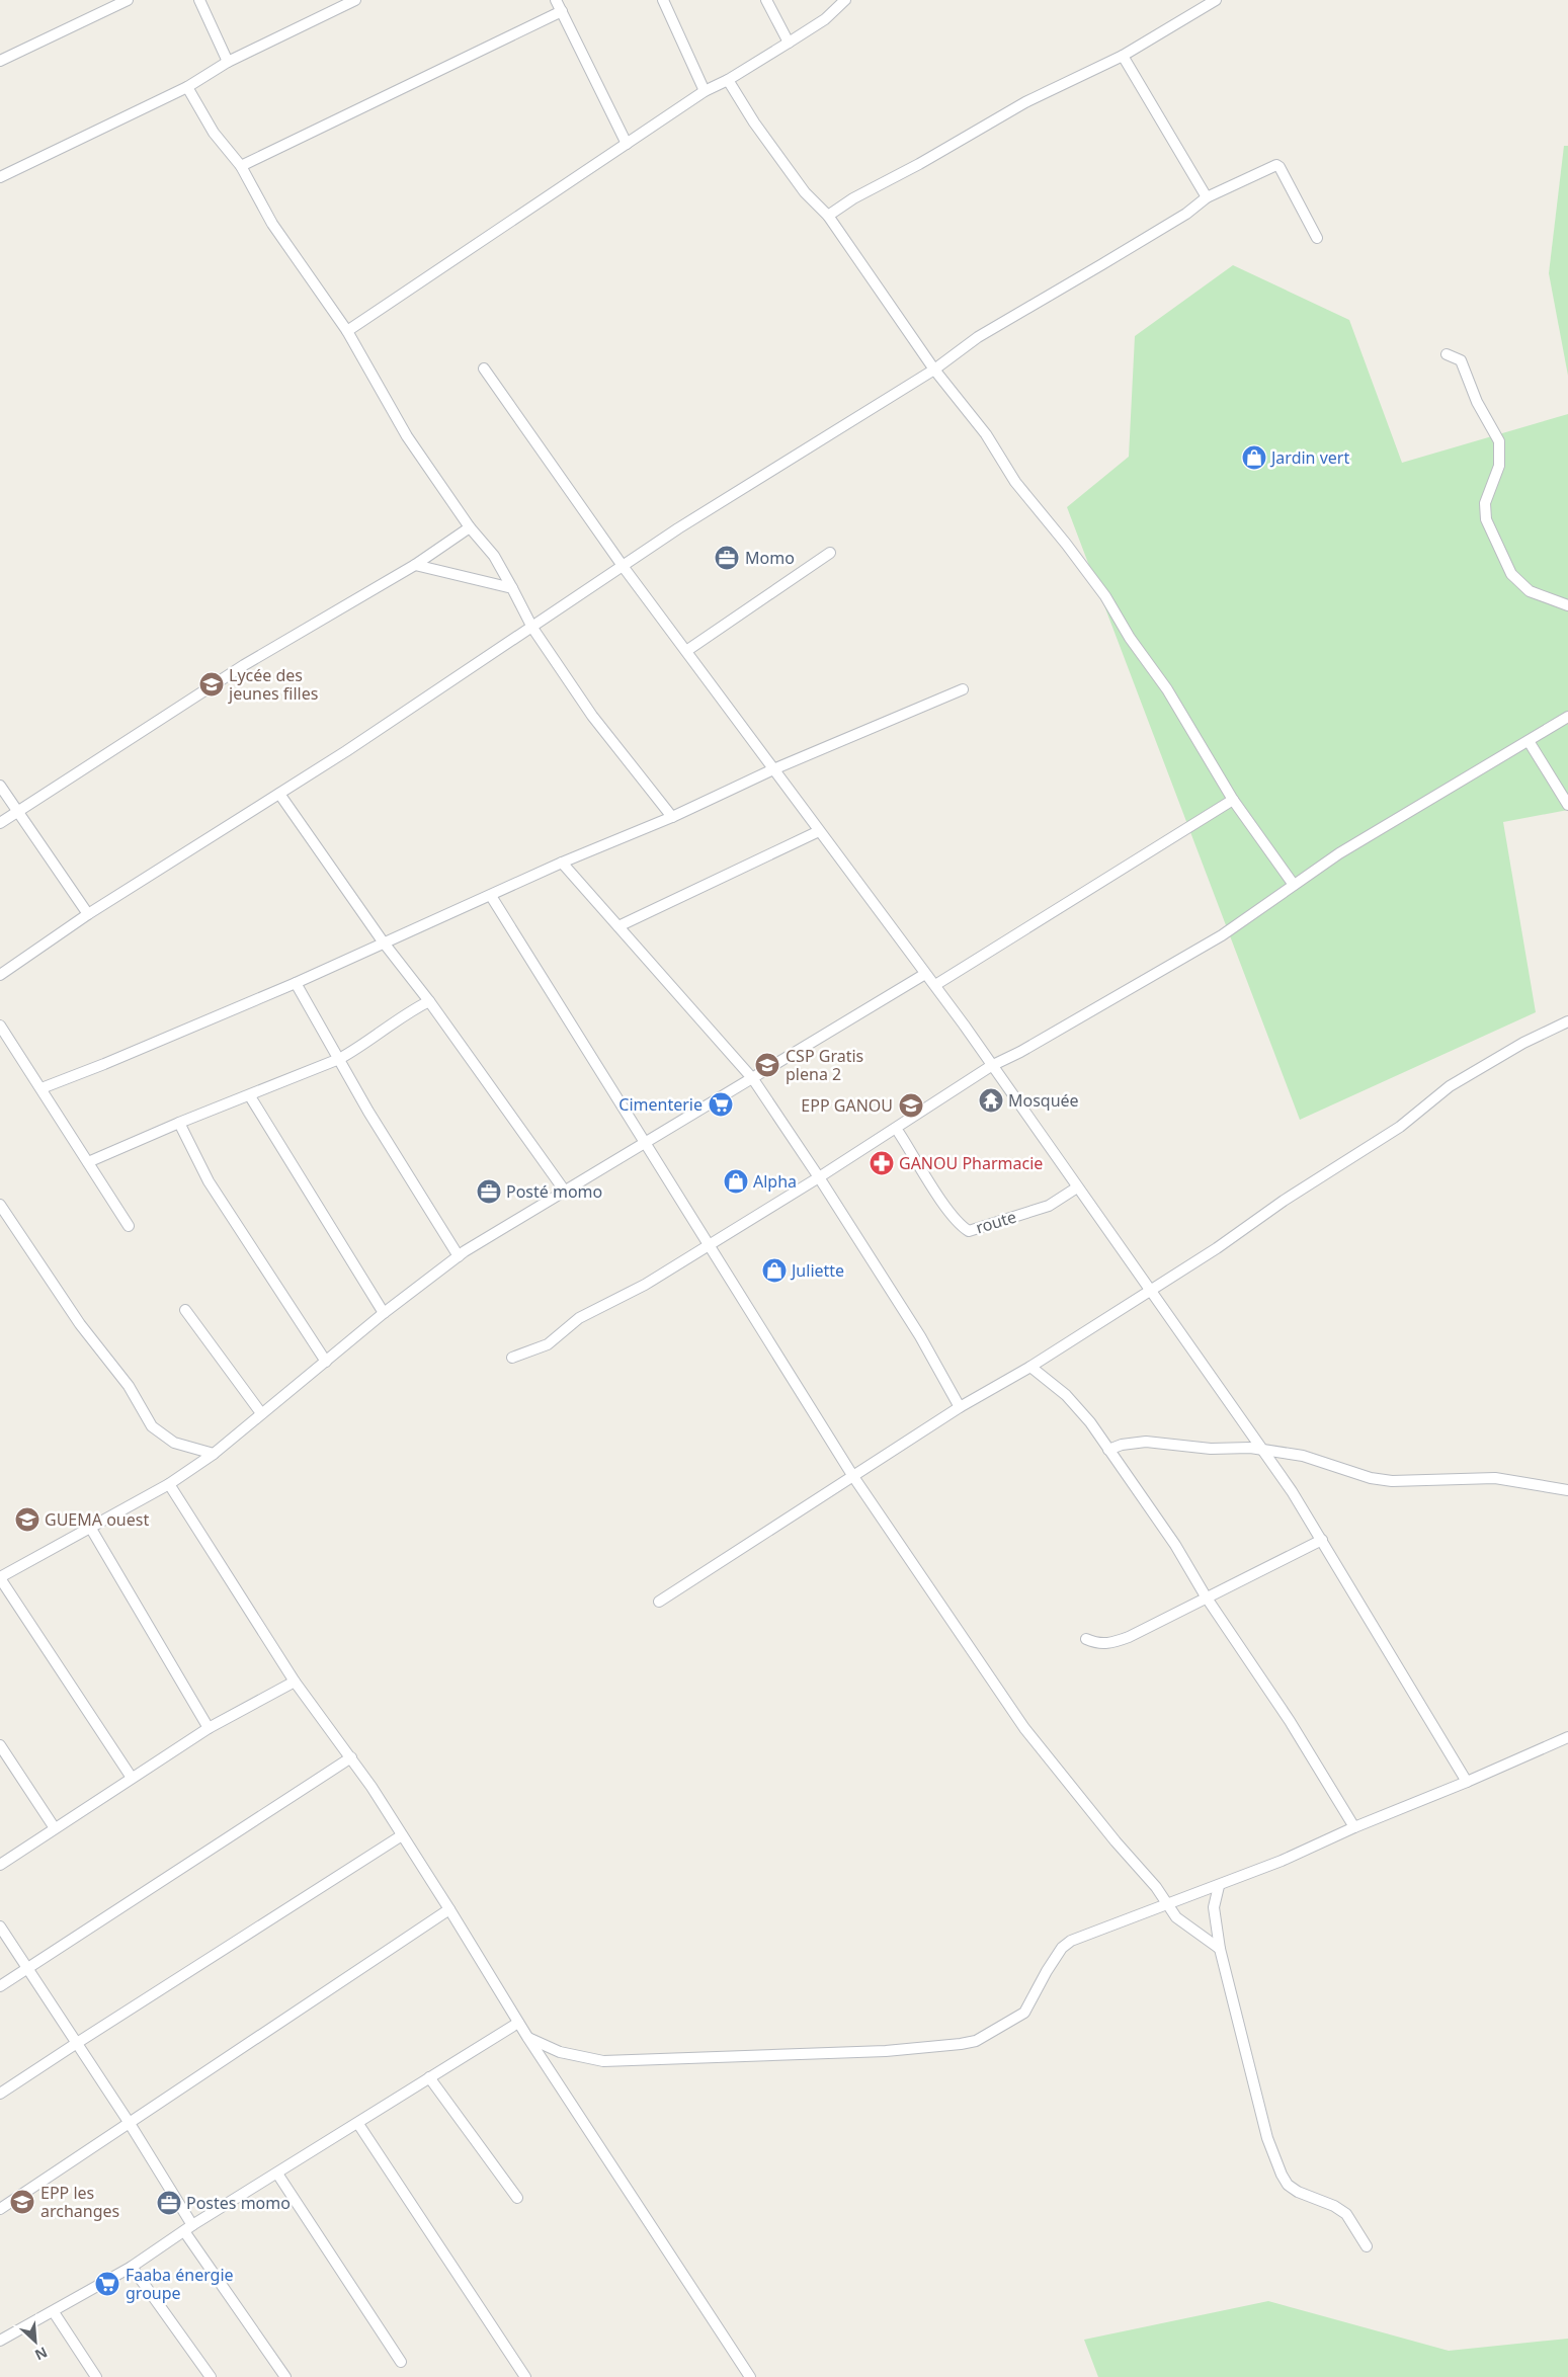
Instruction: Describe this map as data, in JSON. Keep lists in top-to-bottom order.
{
  "streets": {
    "street": ["route"]
  },
  "places": {
    "shop": ["Jardin vert", "Alpha", "Juliette"],
    "office": ["Momo", "Posté momo", "Postes momo"],
    "school or university": [
      "Lycée des jeunes filles",
      "CSP Gratis plena 2",
      "EPP GANOU",
      "GUEMA ouest",
      "EPP les archanges"
    ],
    "temple": ["Mosquée"],
    "supermarket": ["Cimenterie", "Faaba énergie groupe"],
    "pharmacy": ["GANOU Pharmacie"]
  },
  "north": "bottom right"
}
